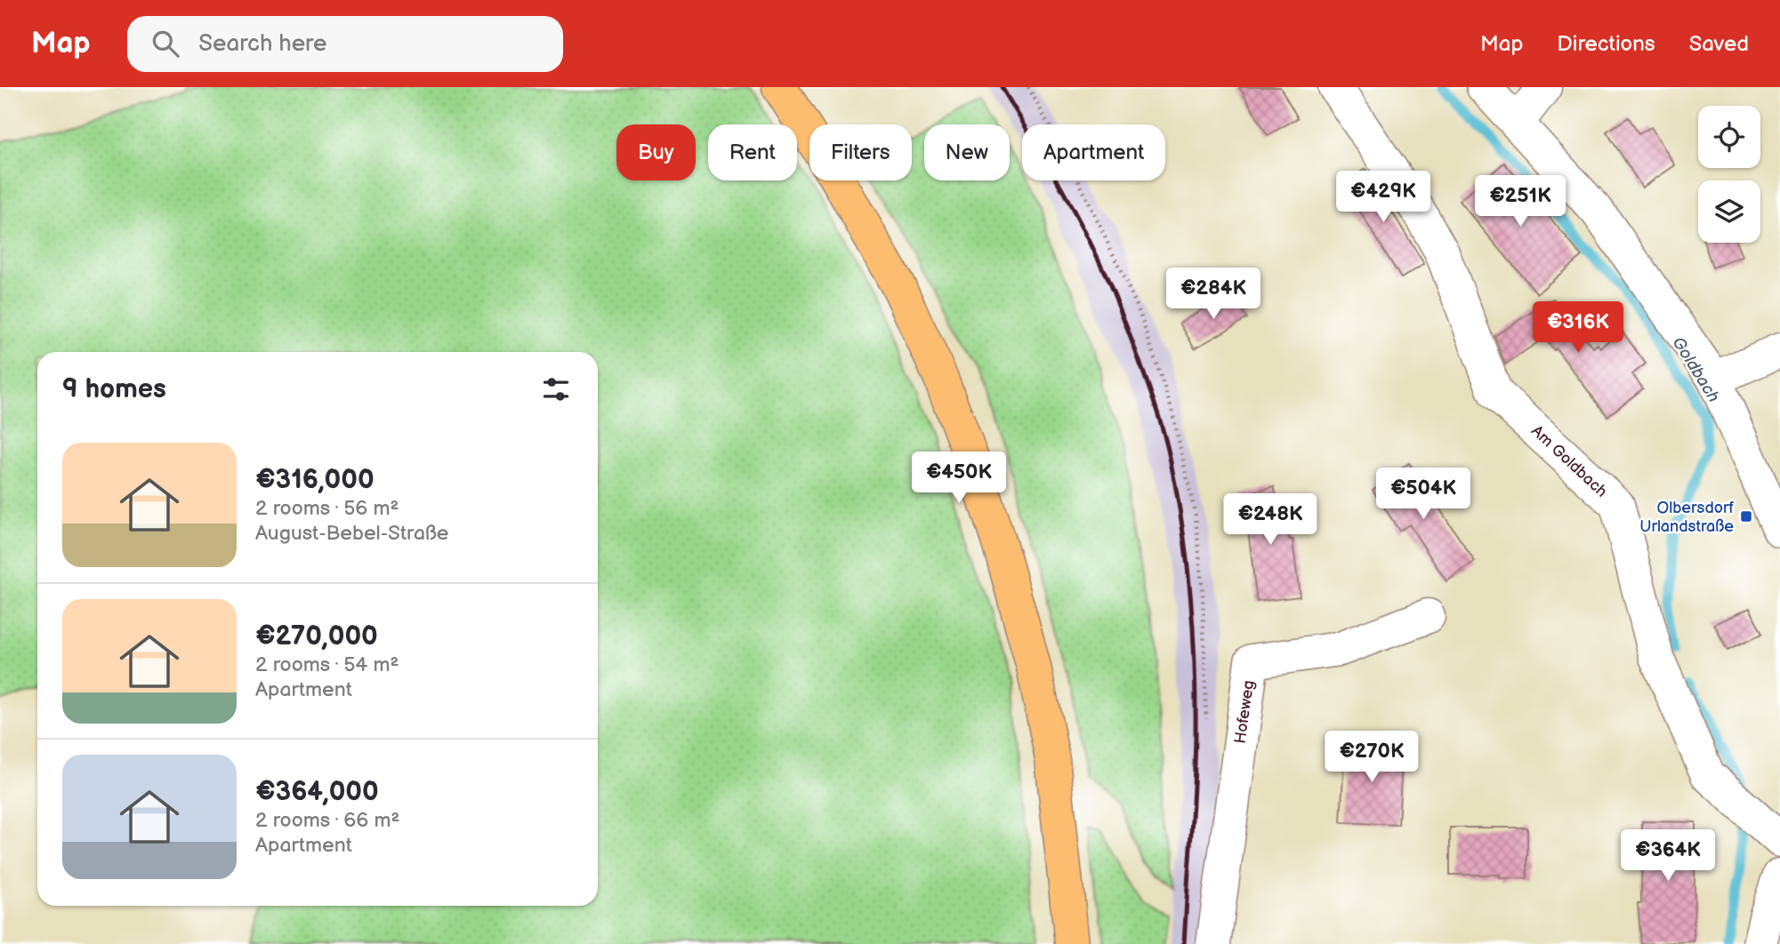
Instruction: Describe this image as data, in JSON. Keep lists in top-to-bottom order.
{
  "streets": {
    "street": ["Am Goldbach", "Hofeweg"]
  },
  "water": ["Goldbach"],
  "places": {
    "transit": ["Olbersdorf Urlandstraße"]
  },
  "page": {
    "header": "Map",
    "search": "Search here",
    "nav": ["Map", "Directions", "Saved"],
    "chip": [
      "Buy",
      "Rent",
      "Filters",
      "New",
      "Apartment"
    ],
    "price": [
      "€429K",
      "€251K",
      "€284K",
      "€316K",
      "€450K",
      "€504K",
      "€248K",
      "€270K",
      "€364K"
    ],
    "heading": "9 homes",
    "list": [
      {
        "name": "€316,000",
        "note": "2 rooms · 56 m² · August-Bebel-Straße"
      },
      {
        "name": "€270,000",
        "note": "2 rooms · 54 m² · Apartment"
      },
      {
        "name": "€364,000",
        "note": "2 rooms · 66 m² · Apartment"
      }
    ]
  }
}
